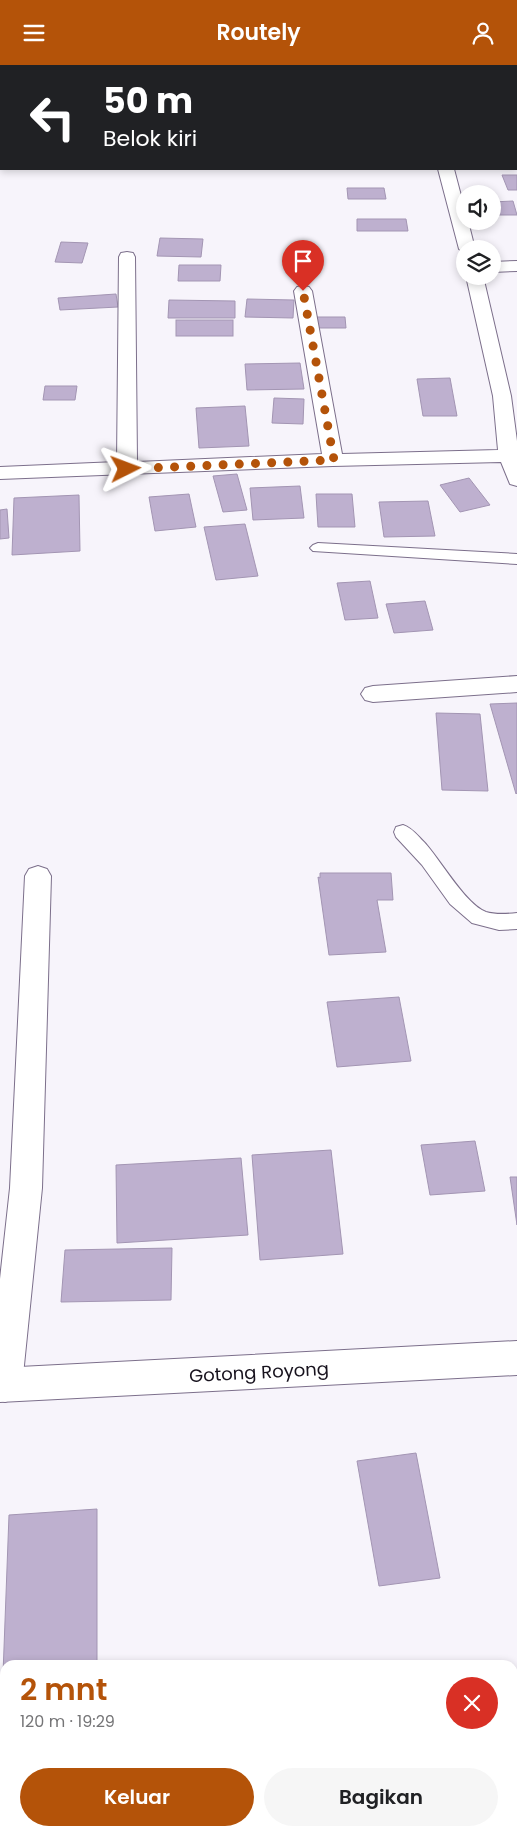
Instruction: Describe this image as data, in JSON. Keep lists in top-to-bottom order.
{
  "streets": {
    "street": ["Gotong Royong"]
  },
  "page": {
    "header": "Routely",
    "turn": ["50 m", "Belok kiri"],
    "heading": ["2 mnt", "120 m · 19:29"],
    "buttons": ["Keluar", "Bagikan"]
  }
}
